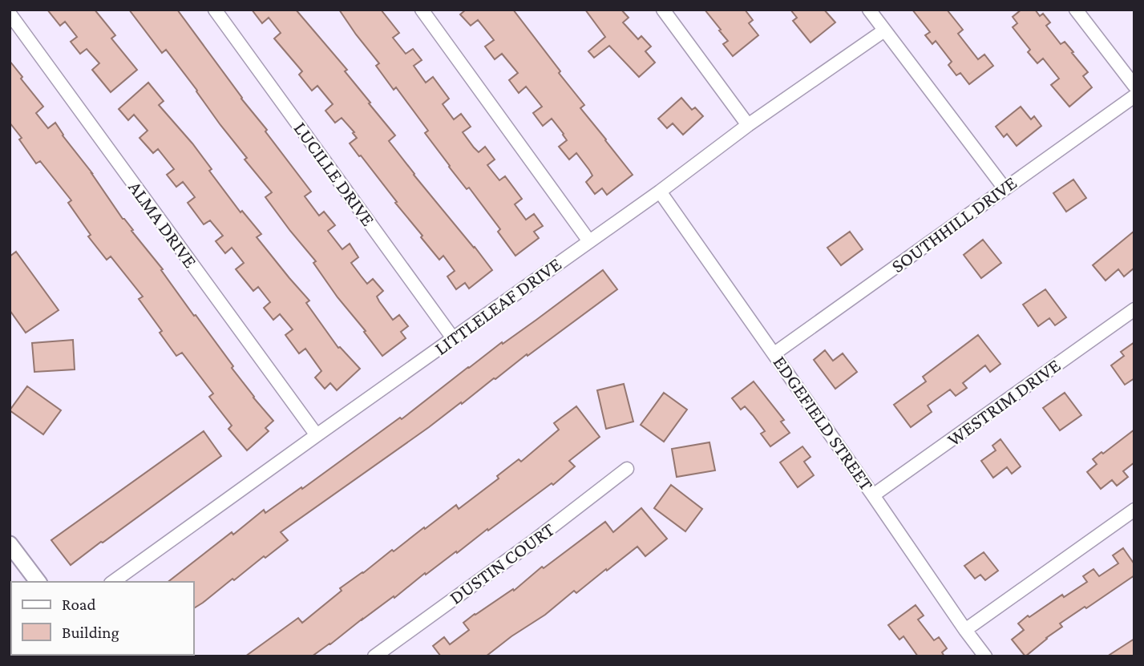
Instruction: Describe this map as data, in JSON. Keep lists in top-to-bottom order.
{
  "streets": {
    "street": [
      "LUCILLE DRIVE",
      "ALMA DRIVE",
      "SOUTHHILL DRIVE",
      "LITTLELEAF DRIVE",
      "WESTRIM DRIVE",
      "EDGEFIELD STREET",
      "DUSTIN COURT"
    ]
  },
  "crossings": [
    ["LUCILLE DRIVE", "LITTLELEAF DRIVE"],
    ["ALMA DRIVE", "LITTLELEAF DRIVE"],
    ["SOUTHHILL DRIVE", "EDGEFIELD STREET"],
    ["LITTLELEAF DRIVE", "EDGEFIELD STREET"],
    ["WESTRIM DRIVE", "EDGEFIELD STREET"]
  ],
  "legend": ["Road", "Building"]
}
